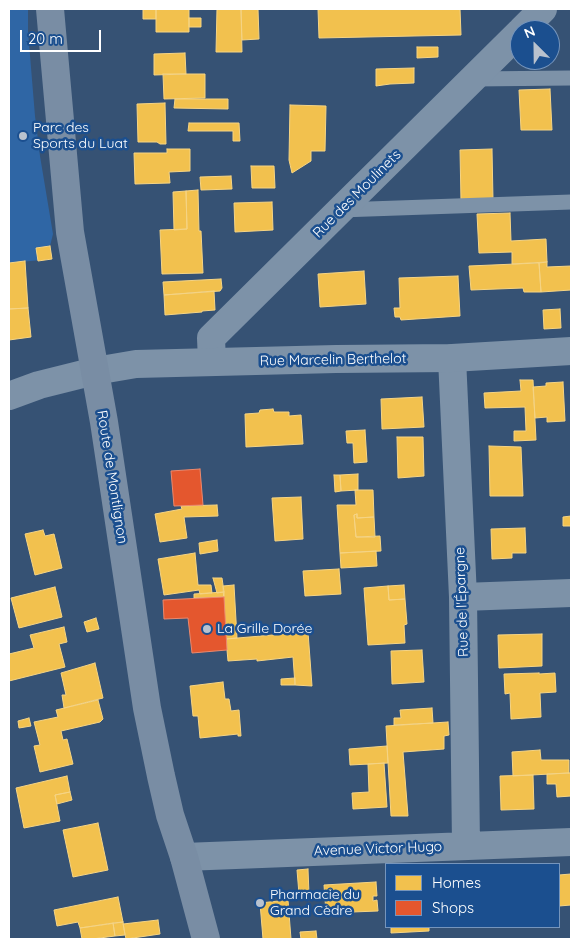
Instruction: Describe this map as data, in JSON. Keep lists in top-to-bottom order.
{
  "streets": {
    "main road": ["Route de Montlignon"],
    "street": [
      "Rue des Moulinets",
      "Rue Marcelin Berthelot",
      "Rue de l'Épargne",
      "Avenue Victor Hugo"
    ]
  },
  "crossings": [
    ["Rue des Moulinets", "Rue Marcelin Berthelot"],
    ["Rue Marcelin Berthelot", "Route de Montlignon"],
    ["Rue Marcelin Berthelot", "Rue de l'Épargne"],
    ["Route de Montlignon", "Avenue Victor Hugo"],
    ["Rue de l'Épargne", "Avenue Victor Hugo"]
  ],
  "places": ["Parc des Sports du Luat", "La Grille Dorée", "Pharmacie du Grand Cèdre"],
  "legend": ["Homes", "Shops"],
  "scale_bar": "20 m",
  "north": "top left"
}
